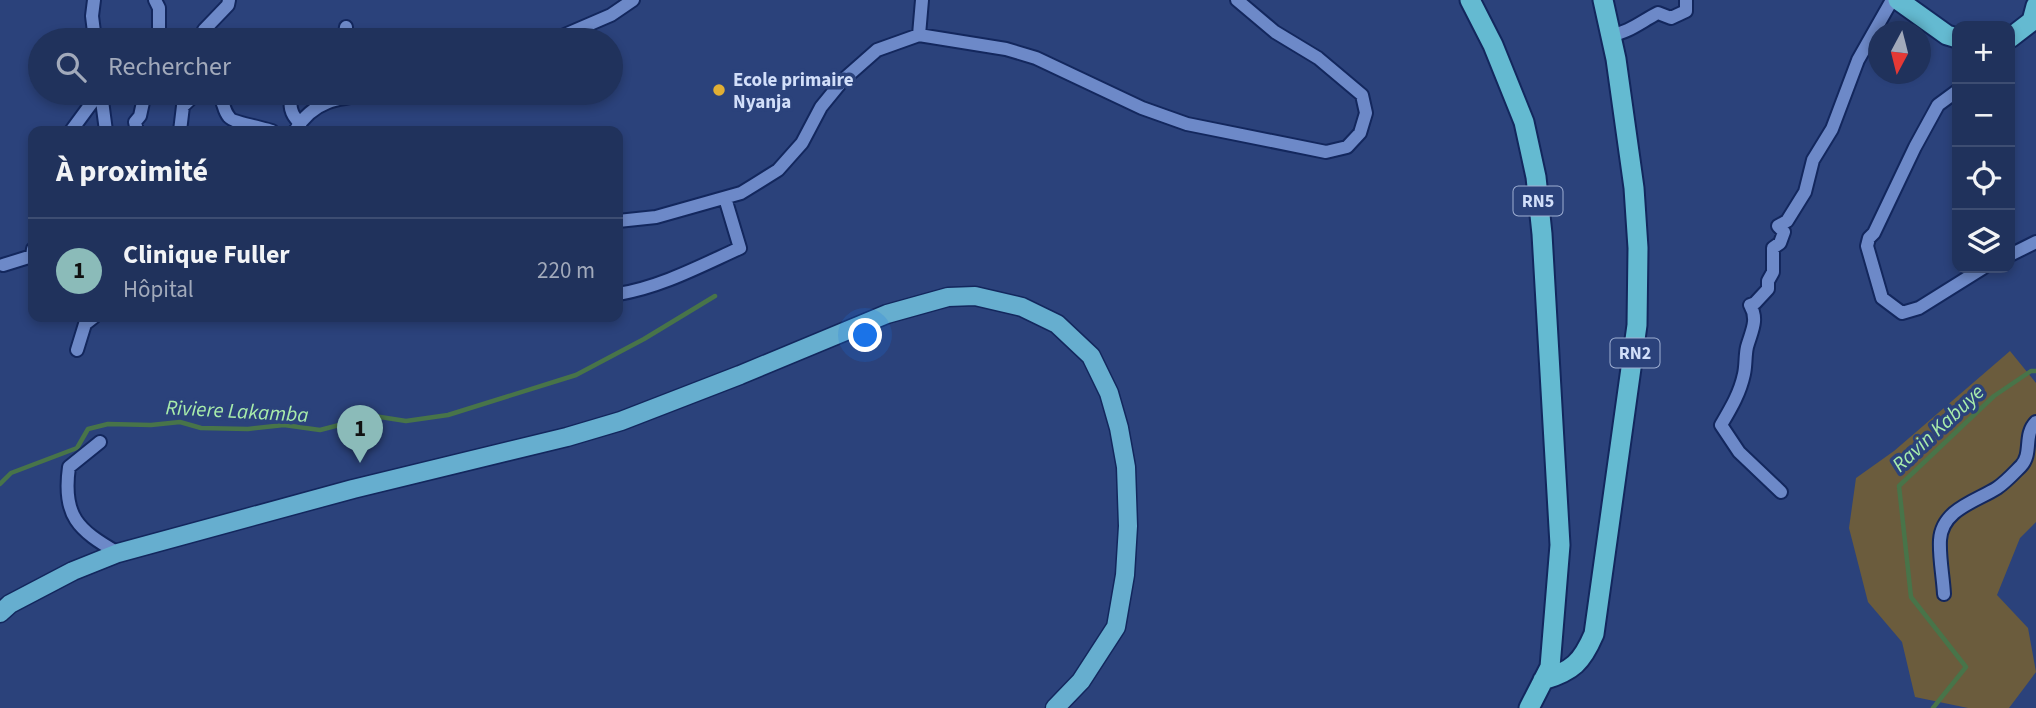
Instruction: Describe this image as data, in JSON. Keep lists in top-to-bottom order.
{
  "streets": {
    "highway": ["RN5", "RN2"]
  },
  "crossings": [
    ["RN5", "RN2"]
  ],
  "water": ["Riviere Lakamba", "Ravin Kabuye"],
  "places": ["Ecole primaire Nyanja"],
  "north": "bottom",
  "page": {
    "map_buttons": ["+", "−"],
    "search": "Rechercher",
    "heading": "À proximité",
    "list": [
      {
        "mark": "1",
        "name": "Clinique Fuller",
        "note": "Hôpital",
        "value": "220 m"
      }
    ],
    "pins": "1"
  }
}
